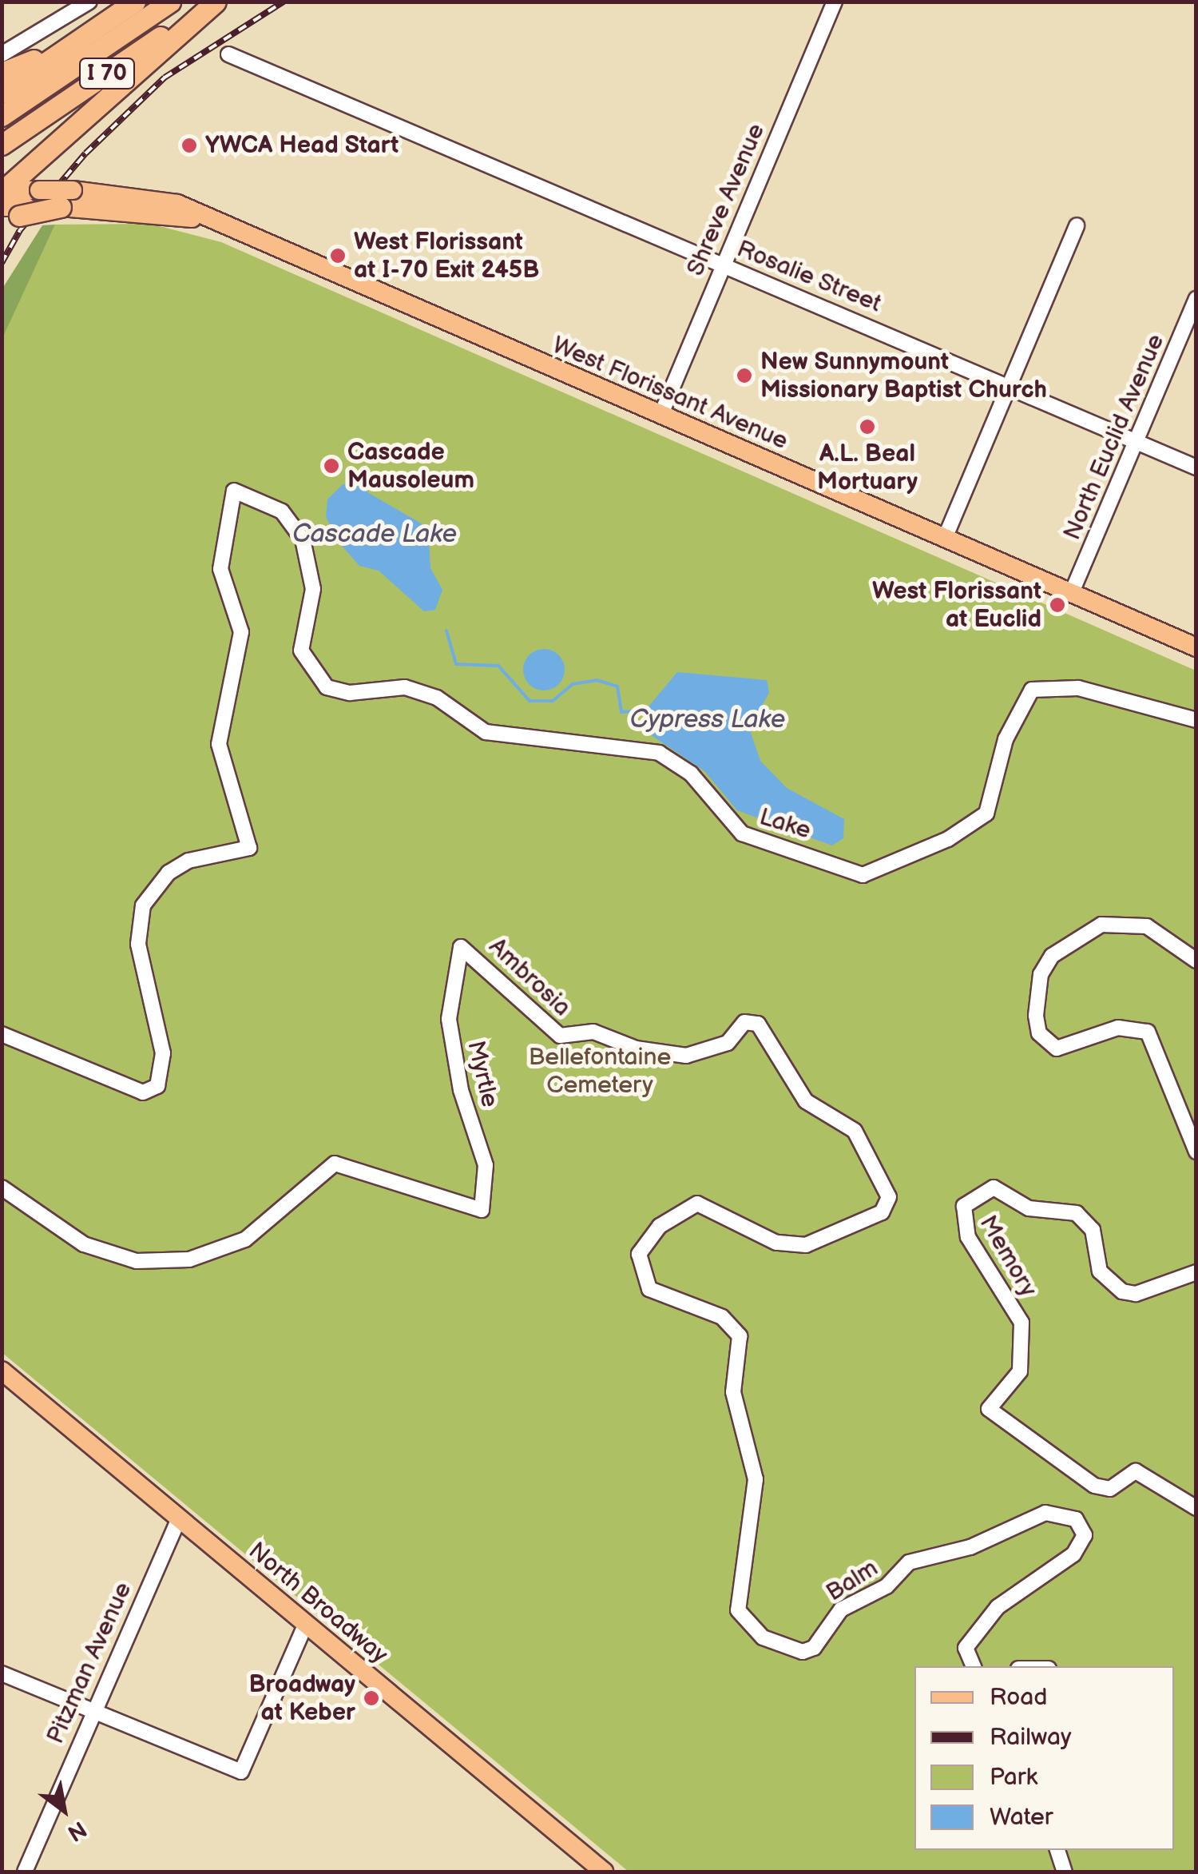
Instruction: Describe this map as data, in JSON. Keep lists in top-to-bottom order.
{
  "streets": {
    "highway": ["I 70"],
    "main road": ["West Florissant Avenue", "North Broadway"],
    "street": [
      "Shreve Avenue",
      "Rosalie Street",
      "North Euclid Avenue",
      "Lake",
      "Ambrosia",
      "Myrtle",
      "Memory",
      "Balm",
      "Pitzman Avenue"
    ]
  },
  "crossings": [
    ["Shreve Avenue", "Rosalie Street"],
    ["Shreve Avenue", "West Florissant Avenue"],
    ["Rosalie Street", "North Euclid Avenue"],
    ["West Florissant Avenue", "North Euclid Avenue"],
    ["Ambrosia", "Myrtle"],
    ["Ambrosia", "Balm"],
    ["North Broadway", "Pitzman Avenue"]
  ],
  "water": ["Cascade Lake", "Cypress Lake"],
  "parks": ["Bellefontaine Cemetery"],
  "places": [
    "YWCA Head Start",
    "West Florissant at I-70 Exit 245B",
    "New Sunnymount Missionary Baptist Church",
    "A.L. Beal Mortuary",
    "Cascade Mausoleum",
    "West Florissant at Euclid",
    "Broadway at Keber"
  ],
  "legend": [
    "Road",
    "Railway",
    "Park",
    "Water"
  ],
  "north": "bottom right"
}
